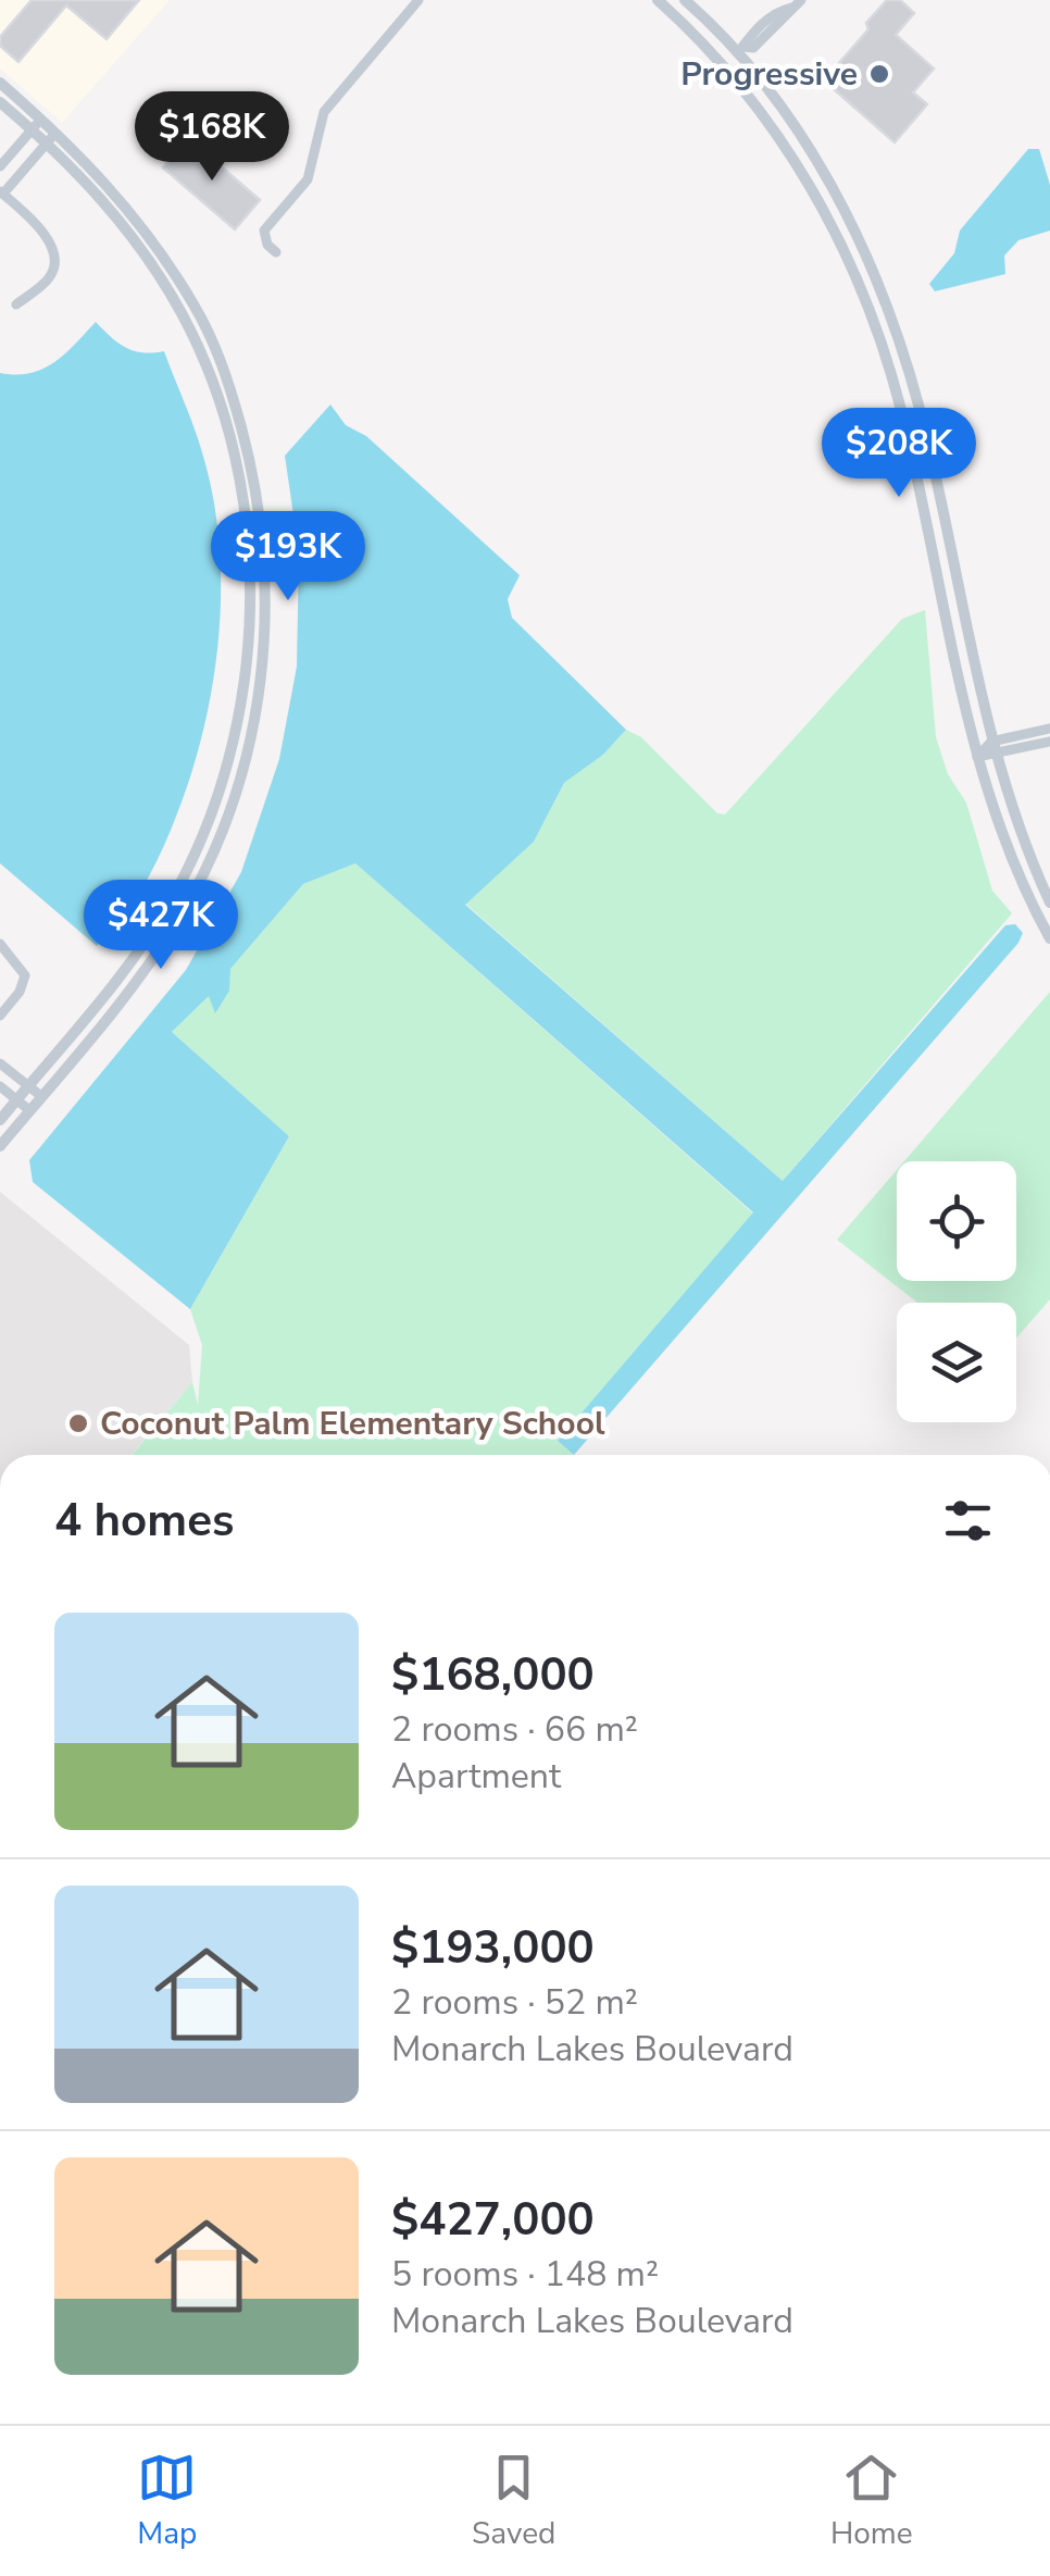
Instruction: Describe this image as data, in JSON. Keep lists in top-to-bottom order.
{
  "places": ["Progressive", "Coconut Palm Elementary School"],
  "page": {
    "price": [
      "$168K",
      "$208K",
      "$193K",
      "$427K"
    ],
    "heading": "4 homes",
    "list": [
      {
        "name": "$168,000",
        "note": "2 rooms · 66 m² · Apartment"
      },
      {
        "name": "$193,000",
        "note": "2 rooms · 52 m² · Monarch Lakes Boulevard"
      },
      {
        "name": "$427,000",
        "note": "5 rooms · 148 m² · Monarch Lakes Boulevard"
      }
    ],
    "tabs": ["Map", "Saved", "Home"]
  }
}
